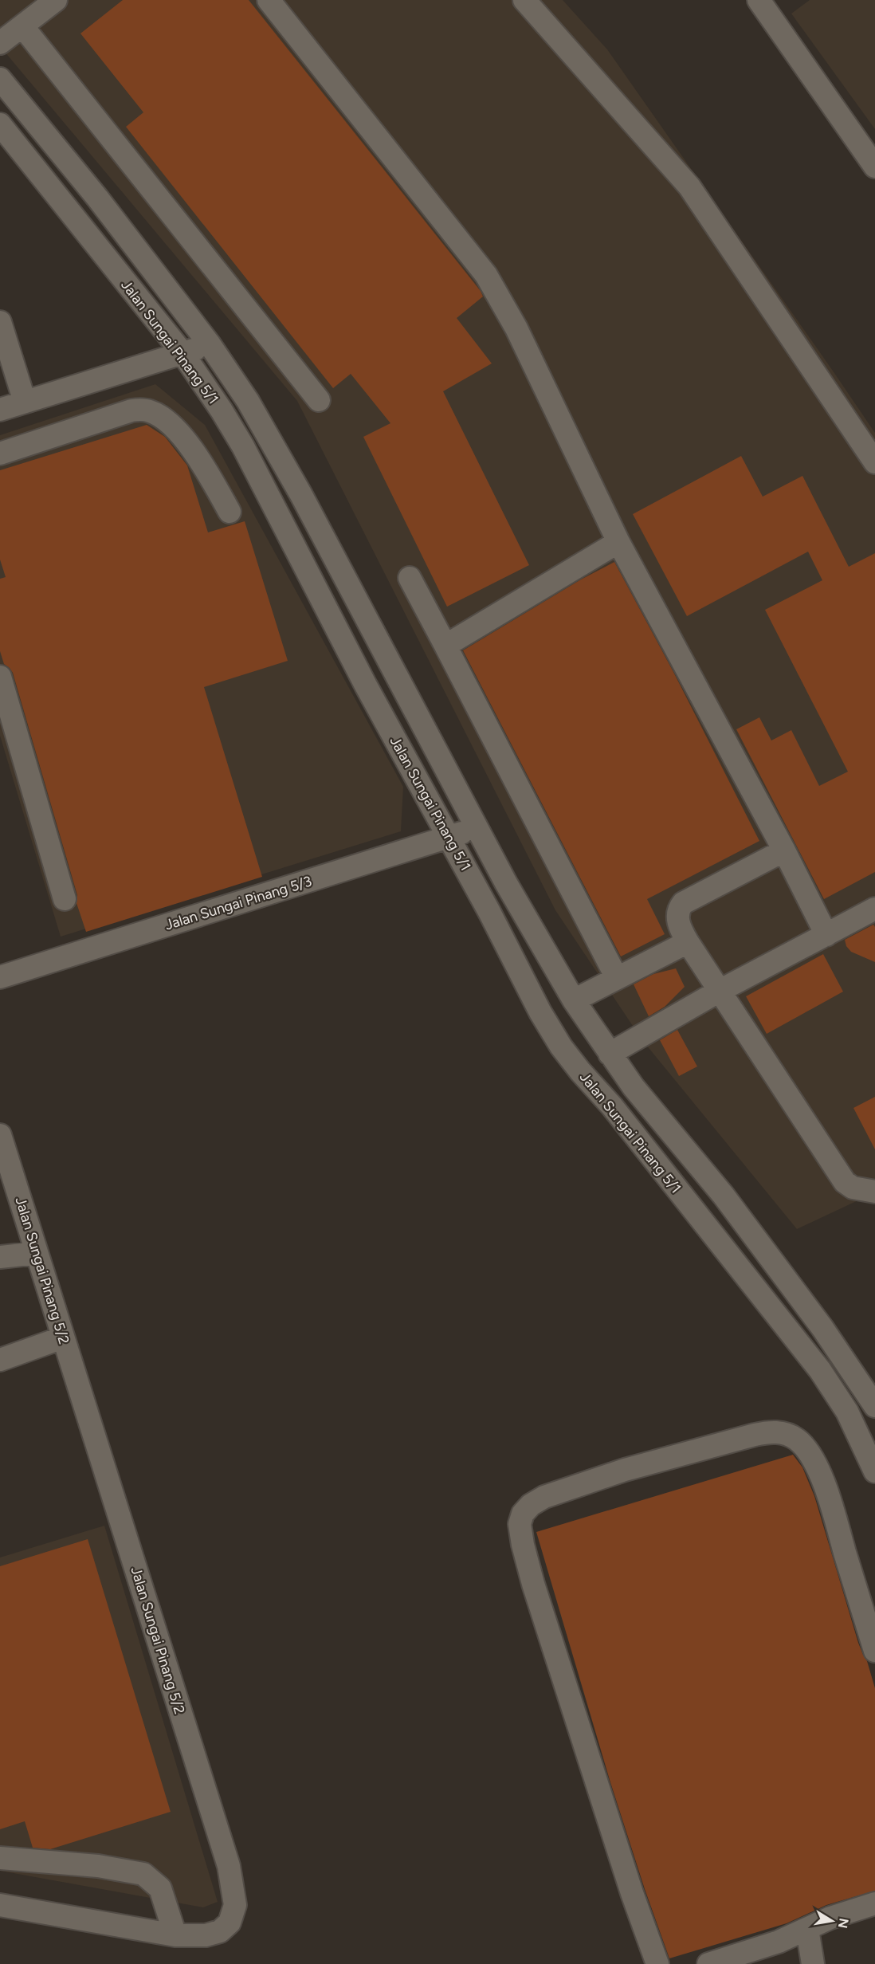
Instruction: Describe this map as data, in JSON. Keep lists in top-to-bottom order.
{
  "streets": {
    "street": ["Jalan Sungai Pinang 5/1", "Jalan Sungai Pinang 5/3", "Jalan Sungai Pinang 5/2"]
  },
  "crossings": [
    ["Jalan Sungai Pinang 5/1", "Jalan Sungai Pinang 5/3"]
  ],
  "north": "right"
}
